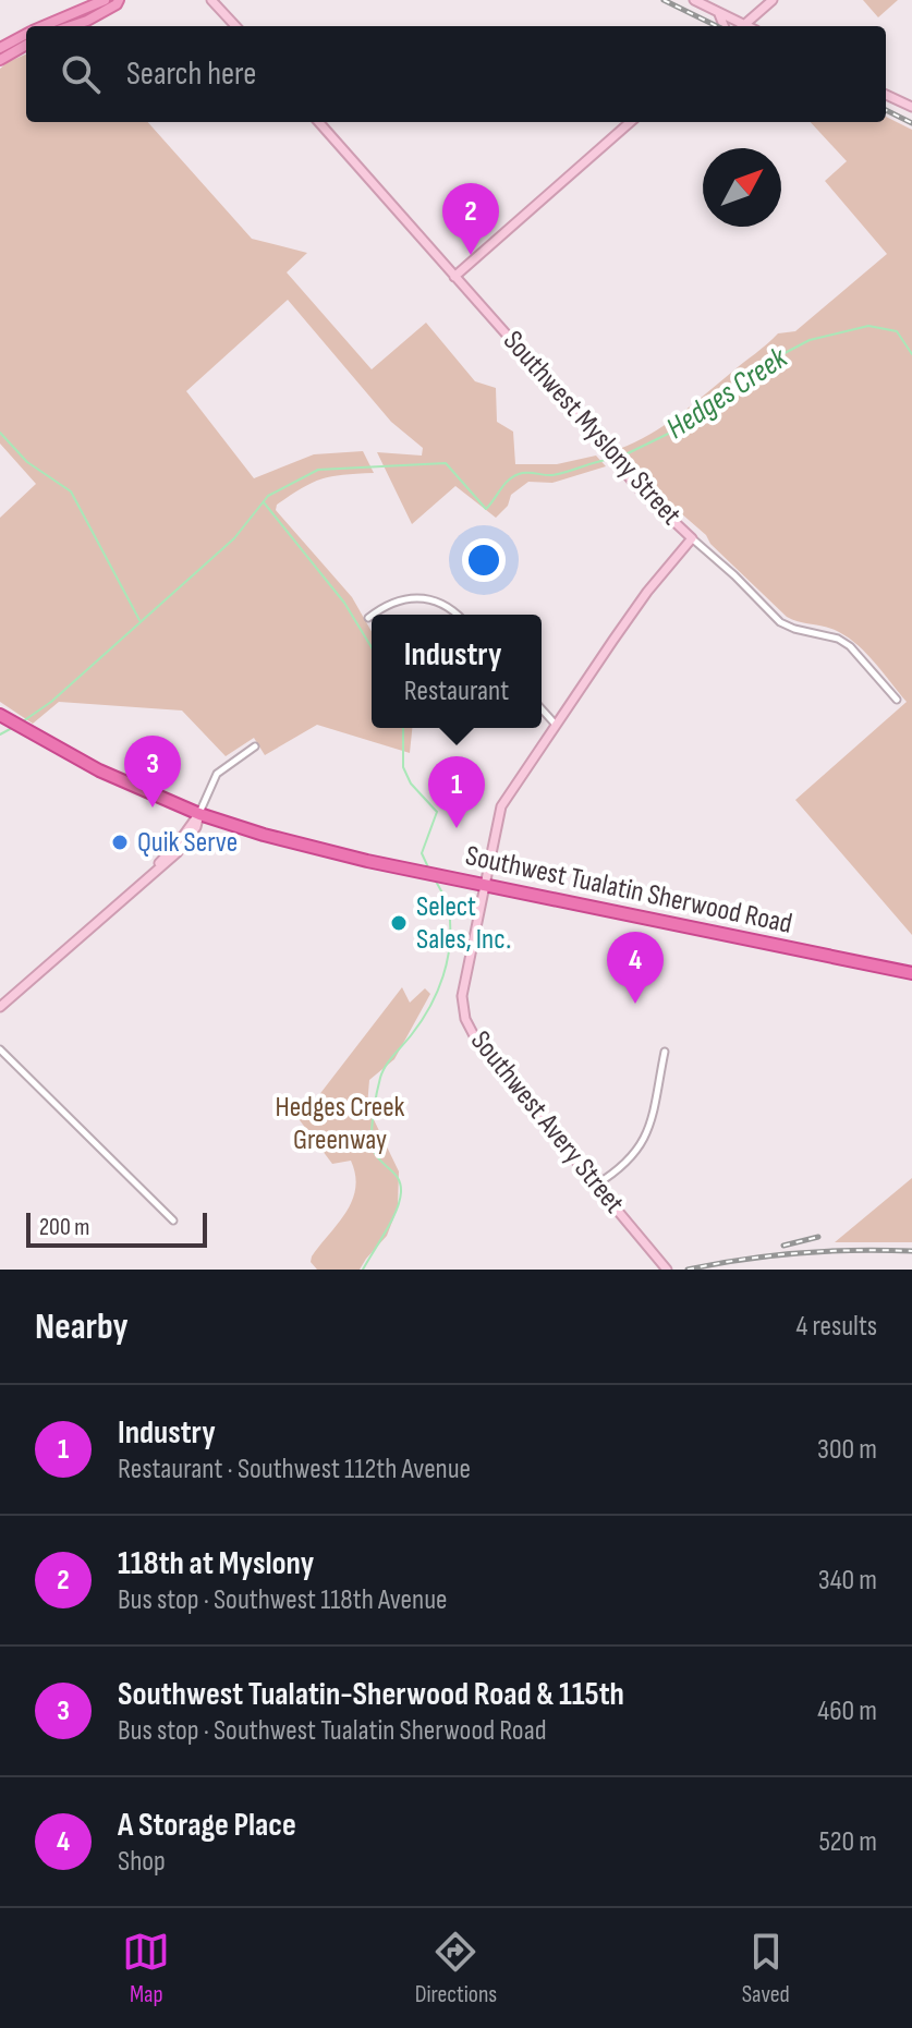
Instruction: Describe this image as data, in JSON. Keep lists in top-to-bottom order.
{
  "streets": {
    "highway": ["Southwest Tualatin Sherwood Road"],
    "street": ["Southwest Myslony Street", "Southwest Avery Street"]
  },
  "crossings": [
    ["Southwest Myslony Street", "Southwest Avery Street"],
    ["Southwest Tualatin Sherwood Road", "Southwest Avery Street"]
  ],
  "water": ["Hedges Creek"],
  "parks": ["Hedges Creek Greenway"],
  "places": ["Quik Serve", "Select Sales, Inc."],
  "scale_bar": "200 m",
  "north": "top right",
  "page": {
    "search": "Search here",
    "pins": [
      "2",
      "3",
      "1",
      "4"
    ],
    "popup": ["Industry", "Restaurant"],
    "scale": "200 m",
    "heading": ["Nearby", "4 results"],
    "list": [
      {
        "mark": "1",
        "name": "Industry",
        "note": "Restaurant · Southwest 112th Avenue",
        "value": "300 m"
      },
      {
        "mark": "2",
        "name": "118th at Myslony",
        "note": "Bus stop · Southwest 118th Avenue",
        "value": "340 m"
      },
      {
        "mark": "3",
        "name": "Southwest Tualatin-Sherwood Road & 115th",
        "note": "Bus stop · Southwest Tualatin Sherwood Road",
        "value": "460 m"
      },
      {
        "mark": "4",
        "name": "A Storage Place",
        "note": "Shop",
        "value": "520 m"
      }
    ],
    "nav": ["Map", "Directions", "Saved"]
  }
}
